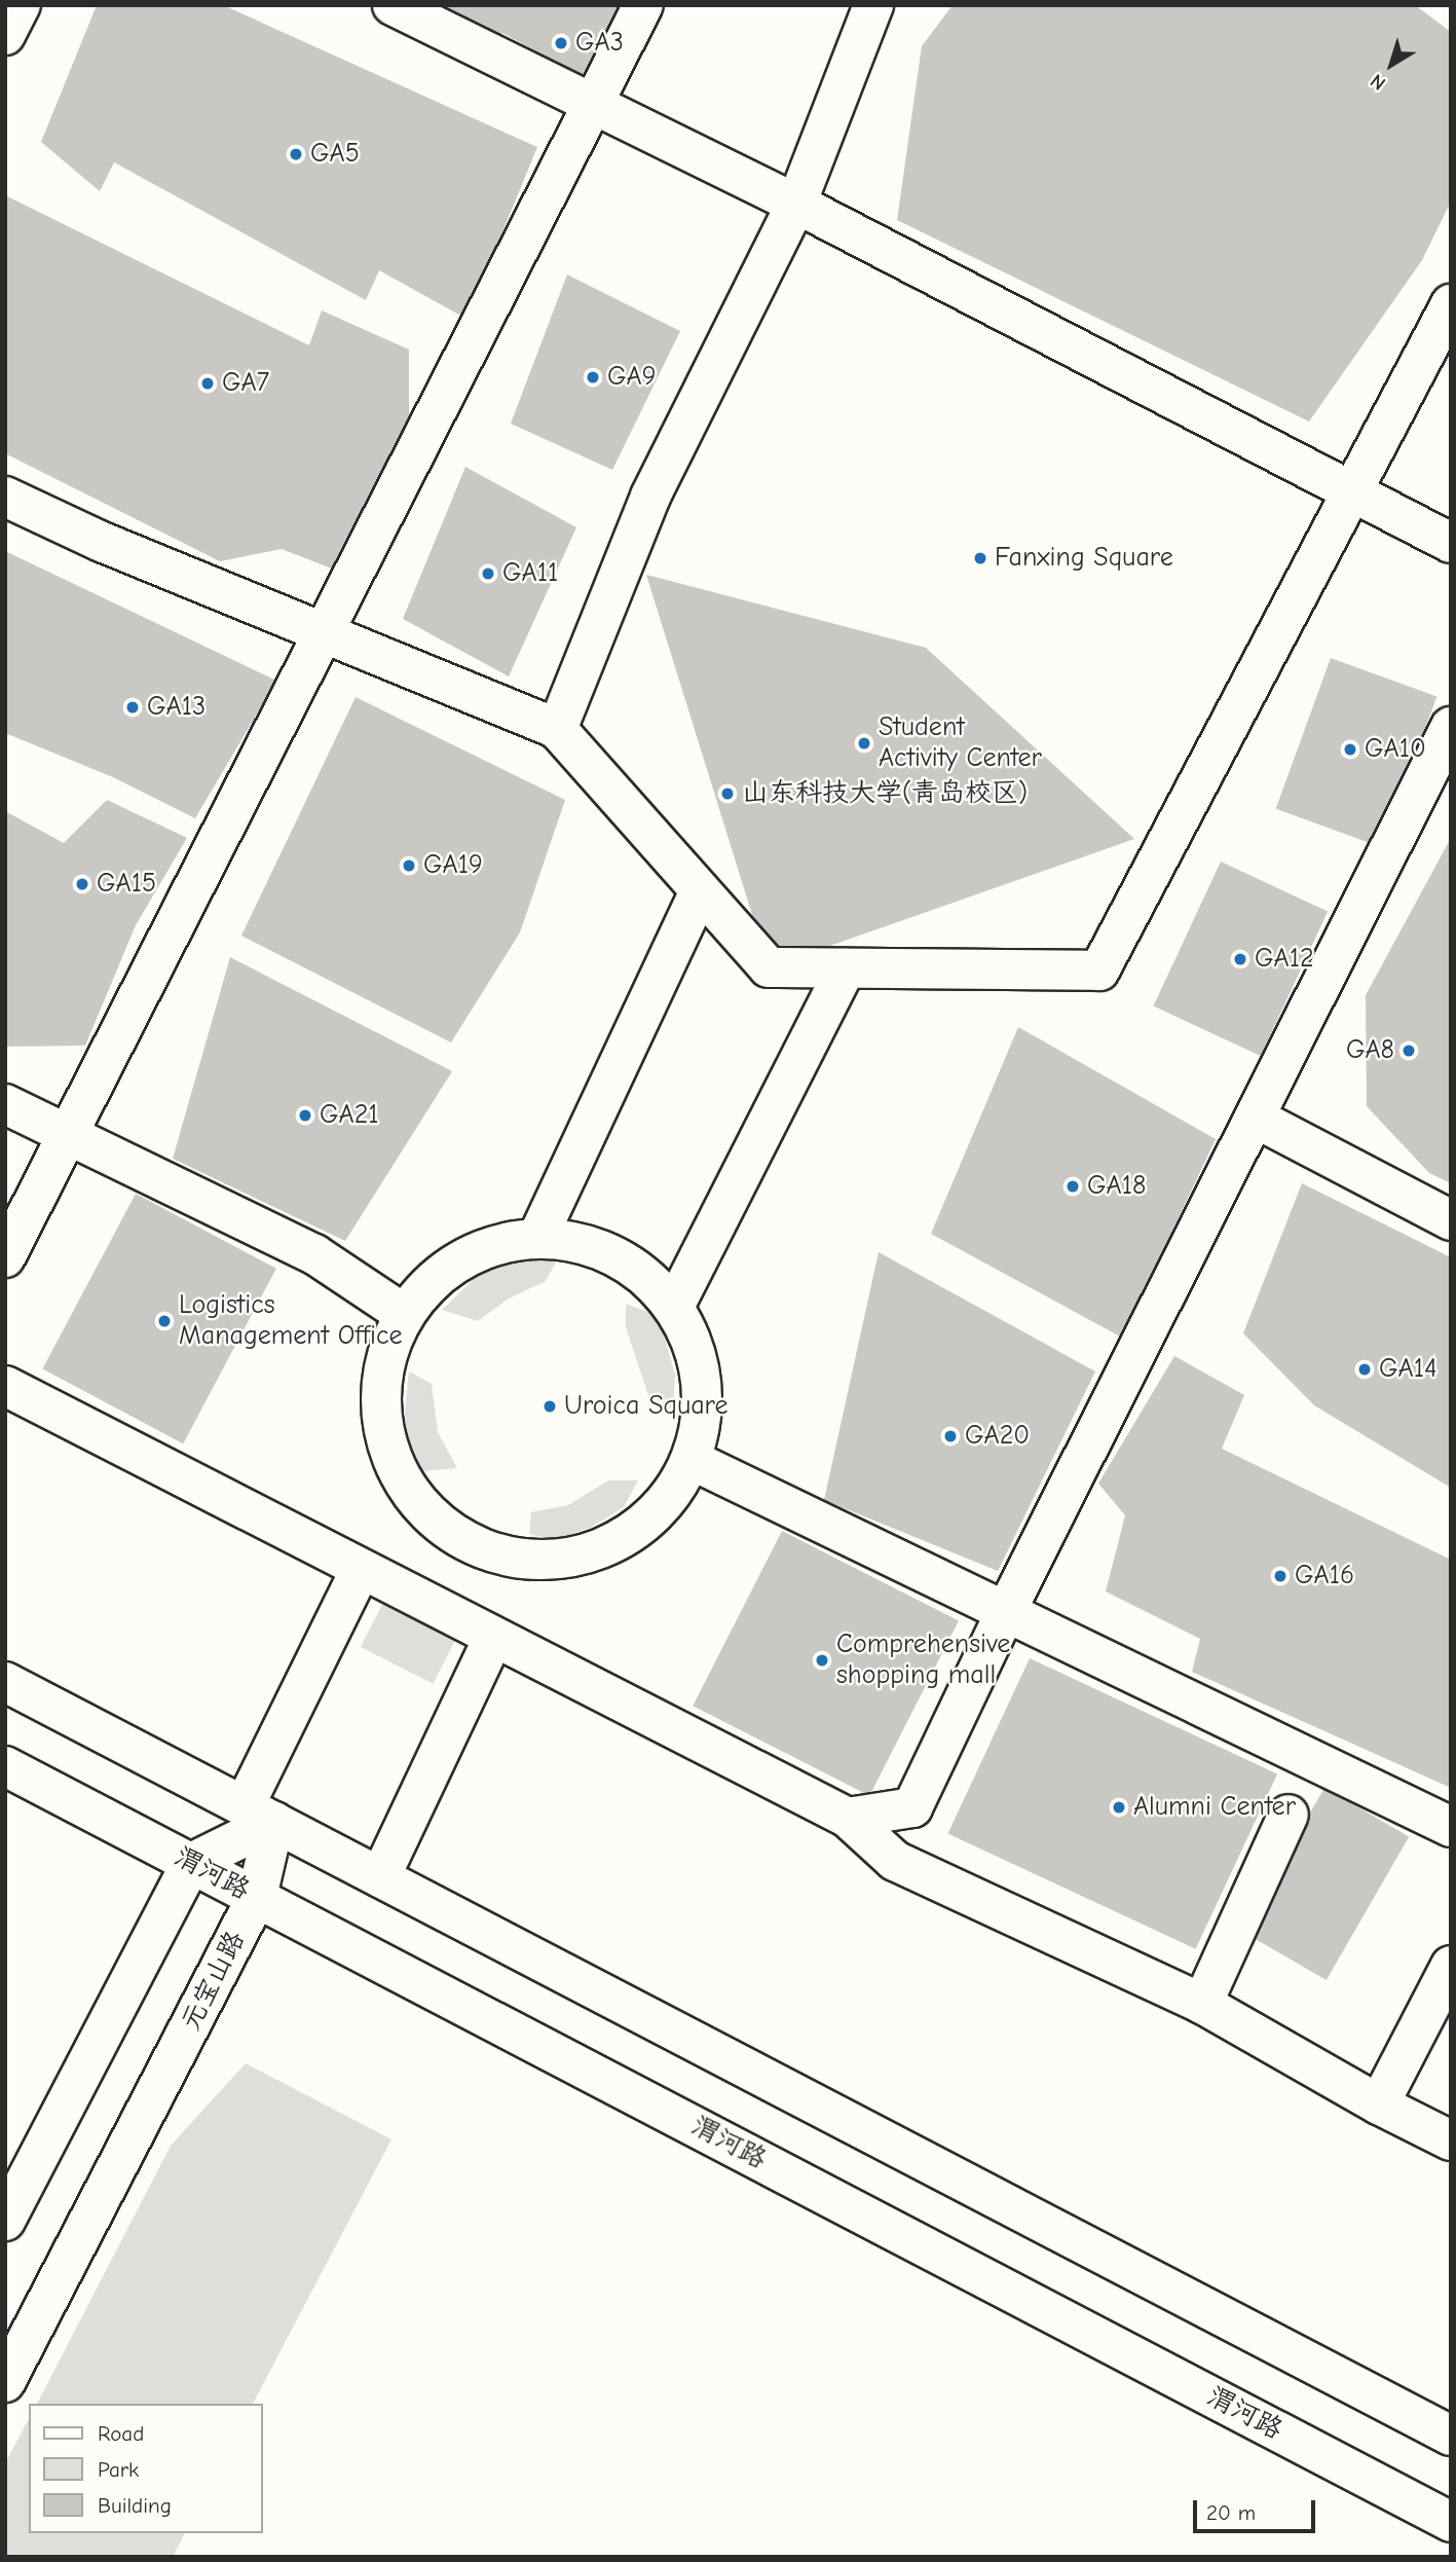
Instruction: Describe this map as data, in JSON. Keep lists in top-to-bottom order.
{
  "streets": {
    "street": ["渭河路", "元宝山路"]
  },
  "crossings": [
    ["渭河路", "元宝山路"]
  ],
  "places": [
    "GA3",
    "GA5",
    "GA9",
    "GA7",
    "Fanxing Square",
    "GA11",
    "GA13",
    "Student Activity Center",
    "GA10",
    "山东科技大学(青岛校区)",
    "GA19",
    "GA15",
    "GA12",
    "GA8",
    "GA21",
    "GA18",
    "Logistics Management Office",
    "GA14",
    "Uroica Square",
    "GA20",
    "GA16",
    "Comprehensive shopping mall",
    "Alumni Center"
  ],
  "legend": ["Road", "Park", "Building"],
  "scale_bar": "20 m",
  "north": "bottom left"
}
